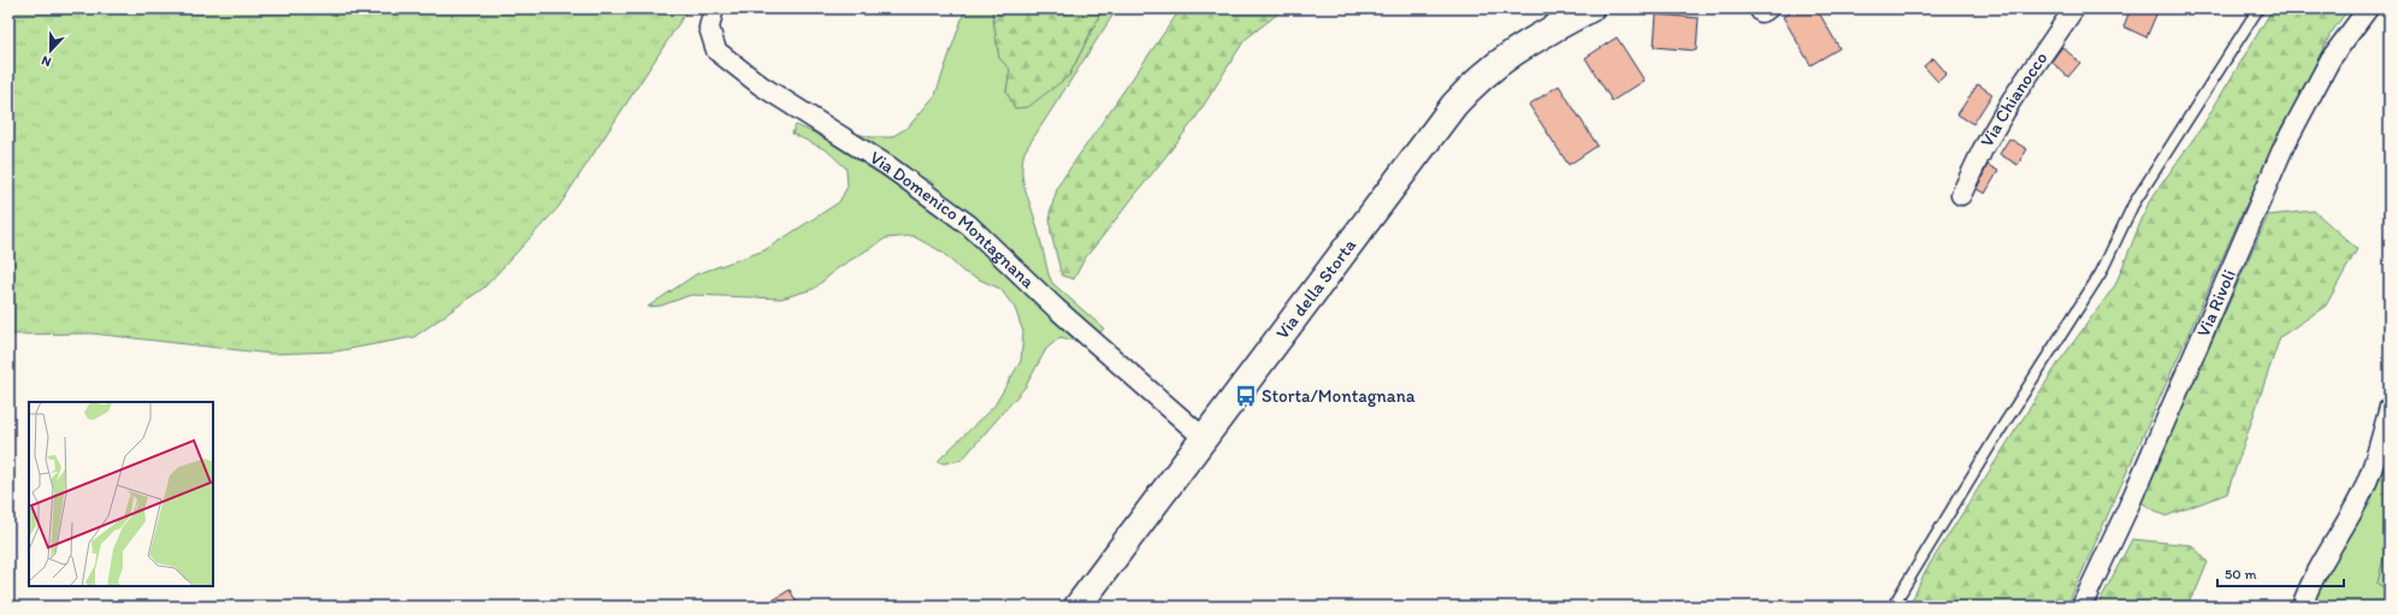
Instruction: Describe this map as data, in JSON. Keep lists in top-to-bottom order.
{
  "streets": {
    "main road": ["Via della Storta"],
    "street": ["Via Chianocco", "Via Domenico Montagnana", "Via Rivoli"]
  },
  "crossings": [
    ["Via Domenico Montagnana", "Via della Storta"]
  ],
  "places": {
    "bus stop": ["Storta/Montagnana"]
  },
  "scale_bar": "50 m",
  "north": "bottom"
}
